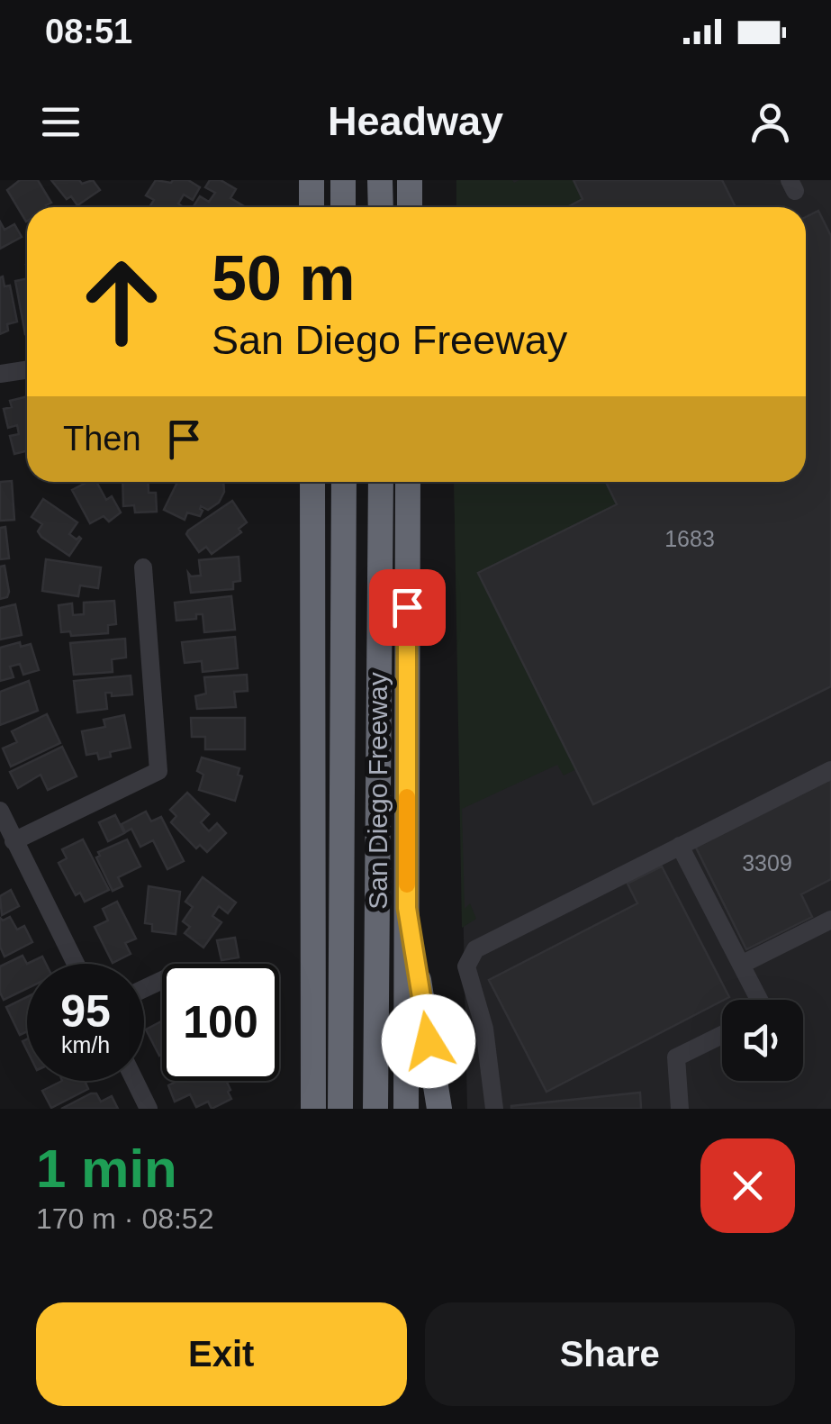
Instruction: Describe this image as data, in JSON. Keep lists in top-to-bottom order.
{
  "streets": {
    "highway": ["San Diego Freeway"]
  },
  "house_numbers": ["1683", "3309"],
  "page": {
    "status": "08:51",
    "header": "Headway",
    "turn": ["50 m", "San Diego Freeway"],
    "then": "Then",
    "speed": "95 km/h",
    "limit": "100",
    "heading": ["1 min", "170 m · 08:52"],
    "buttons": ["Exit", "Share"]
  }
}
